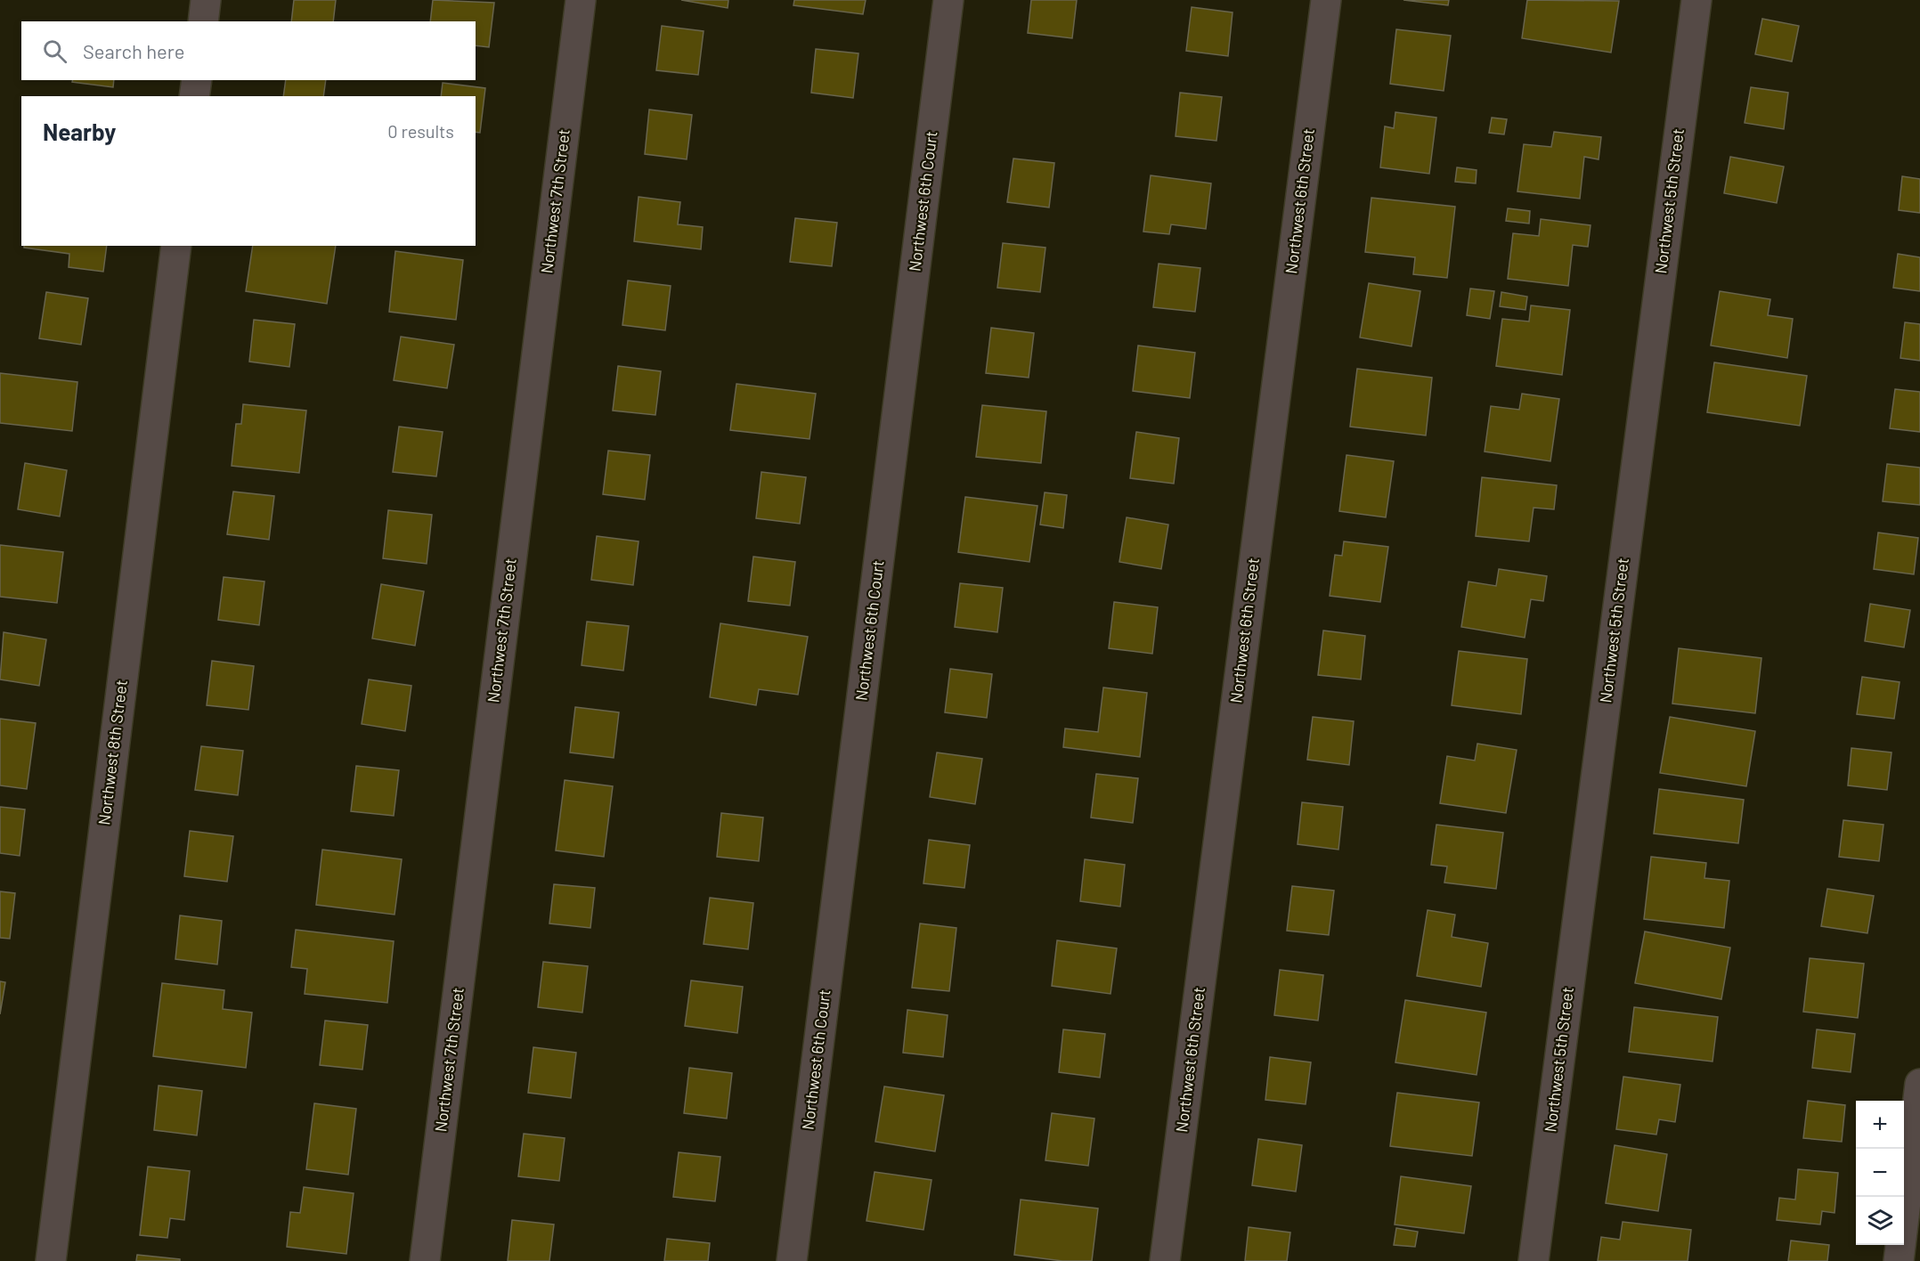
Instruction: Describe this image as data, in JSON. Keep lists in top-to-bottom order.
{
  "streets": {
    "street": [
      "Northwest 7th Street",
      "Northwest 6th Court",
      "Northwest 6th Street",
      "Northwest 5th Street",
      "Northwest 8th Street"
    ]
  },
  "page": {
    "search": "Search here",
    "heading": ["Nearby", "0 results"],
    "map_buttons": ["+", "−"]
  }
}
